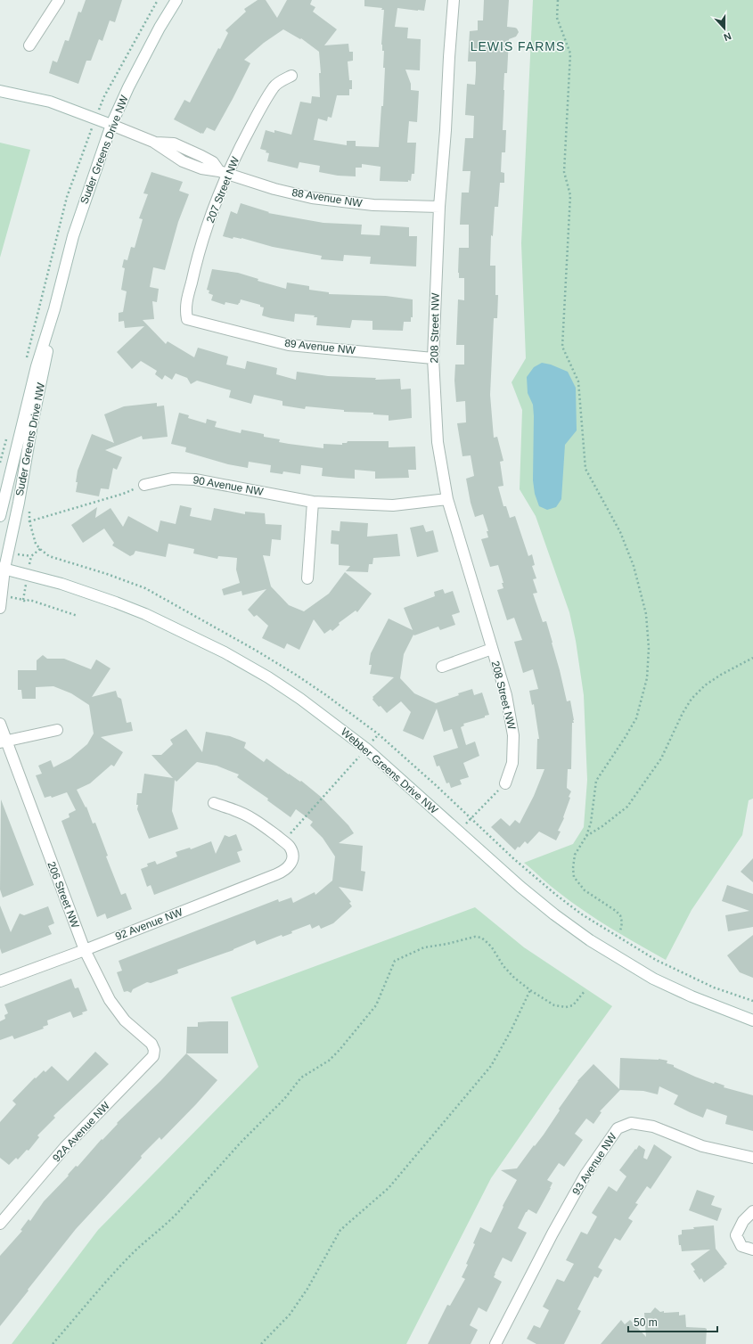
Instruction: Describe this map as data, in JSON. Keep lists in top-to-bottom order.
{
  "streets": {
    "street": [
      "Suder Greens Drive NW",
      "207 Street NW",
      "88 Avenue NW",
      "208 Street NW",
      "89 Avenue NW",
      "90 Avenue NW",
      "Webber Greens Drive NW",
      "206 Street NW",
      "92 Avenue NW",
      "92A Avenue NW",
      "93 Avenue NW"
    ]
  },
  "crossings": [
    ["Suder Greens Drive NW", "88 Avenue NW"],
    ["Suder Greens Drive NW", "Webber Greens Drive NW"],
    ["207 Street NW", "88 Avenue NW"],
    ["207 Street NW", "89 Avenue NW"],
    ["88 Avenue NW", "208 Street NW"],
    ["208 Street NW", "89 Avenue NW"],
    ["208 Street NW", "90 Avenue NW"],
    ["206 Street NW", "92 Avenue NW"],
    ["206 Street NW", "92A Avenue NW"]
  ],
  "districts": ["LEWIS FARMS"],
  "scale_bar": "50 m",
  "north": "bottom"
}
